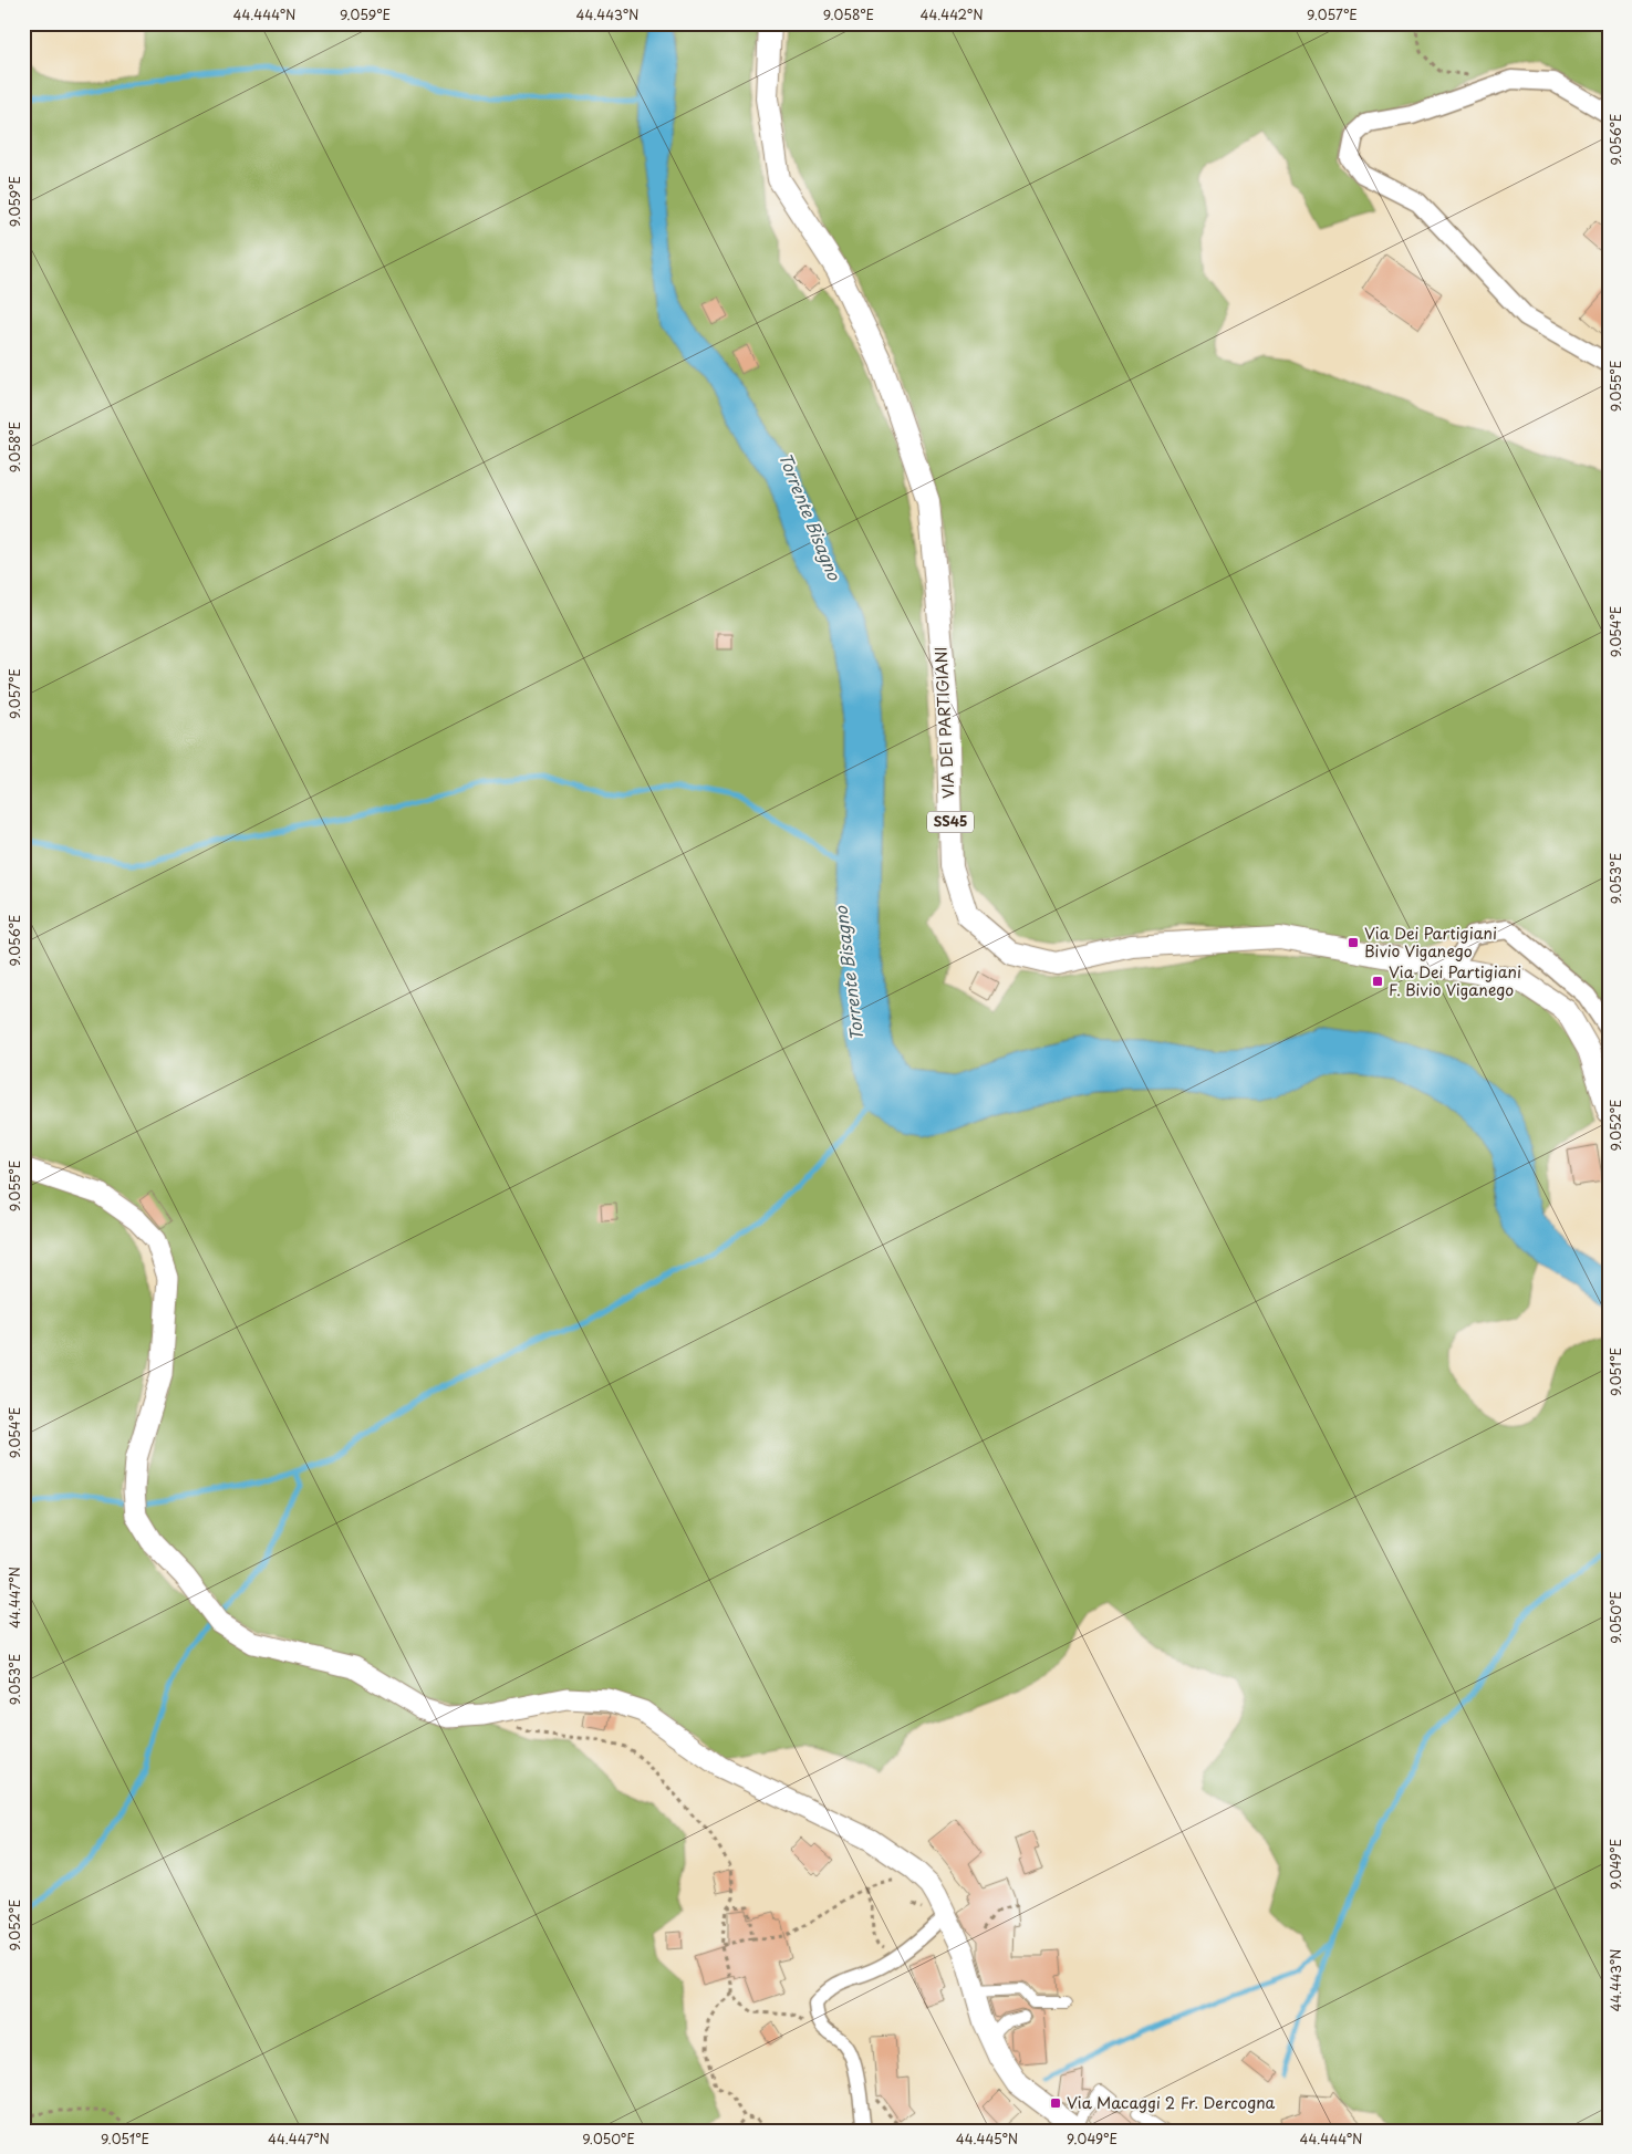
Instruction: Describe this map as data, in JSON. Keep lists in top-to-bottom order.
{
  "streets": {
    "main road": ["VIA DEI PARTIGIANI", "SS45"]
  },
  "water": ["Torrente Bisagno"],
  "places": {
    "transit": ["Via Dei Partigiani Bivio Viganego", "Via Dei Partigiani F. Bivio Viganego", "Via Macaggi 2 Fr. Dercogna"]
  },
  "coordinates": [
    "44.444°N",
    "9.059°E",
    "44.443°N",
    "9.058°E",
    "44.442°N",
    "9.057°E",
    "9.056°E",
    "9.055°E",
    "9.054°E",
    "9.053°E",
    "9.052°E",
    "9.051°E",
    "44.447°N",
    "9.050°E",
    "9.049°E",
    "44.445°N"
  ]
}
